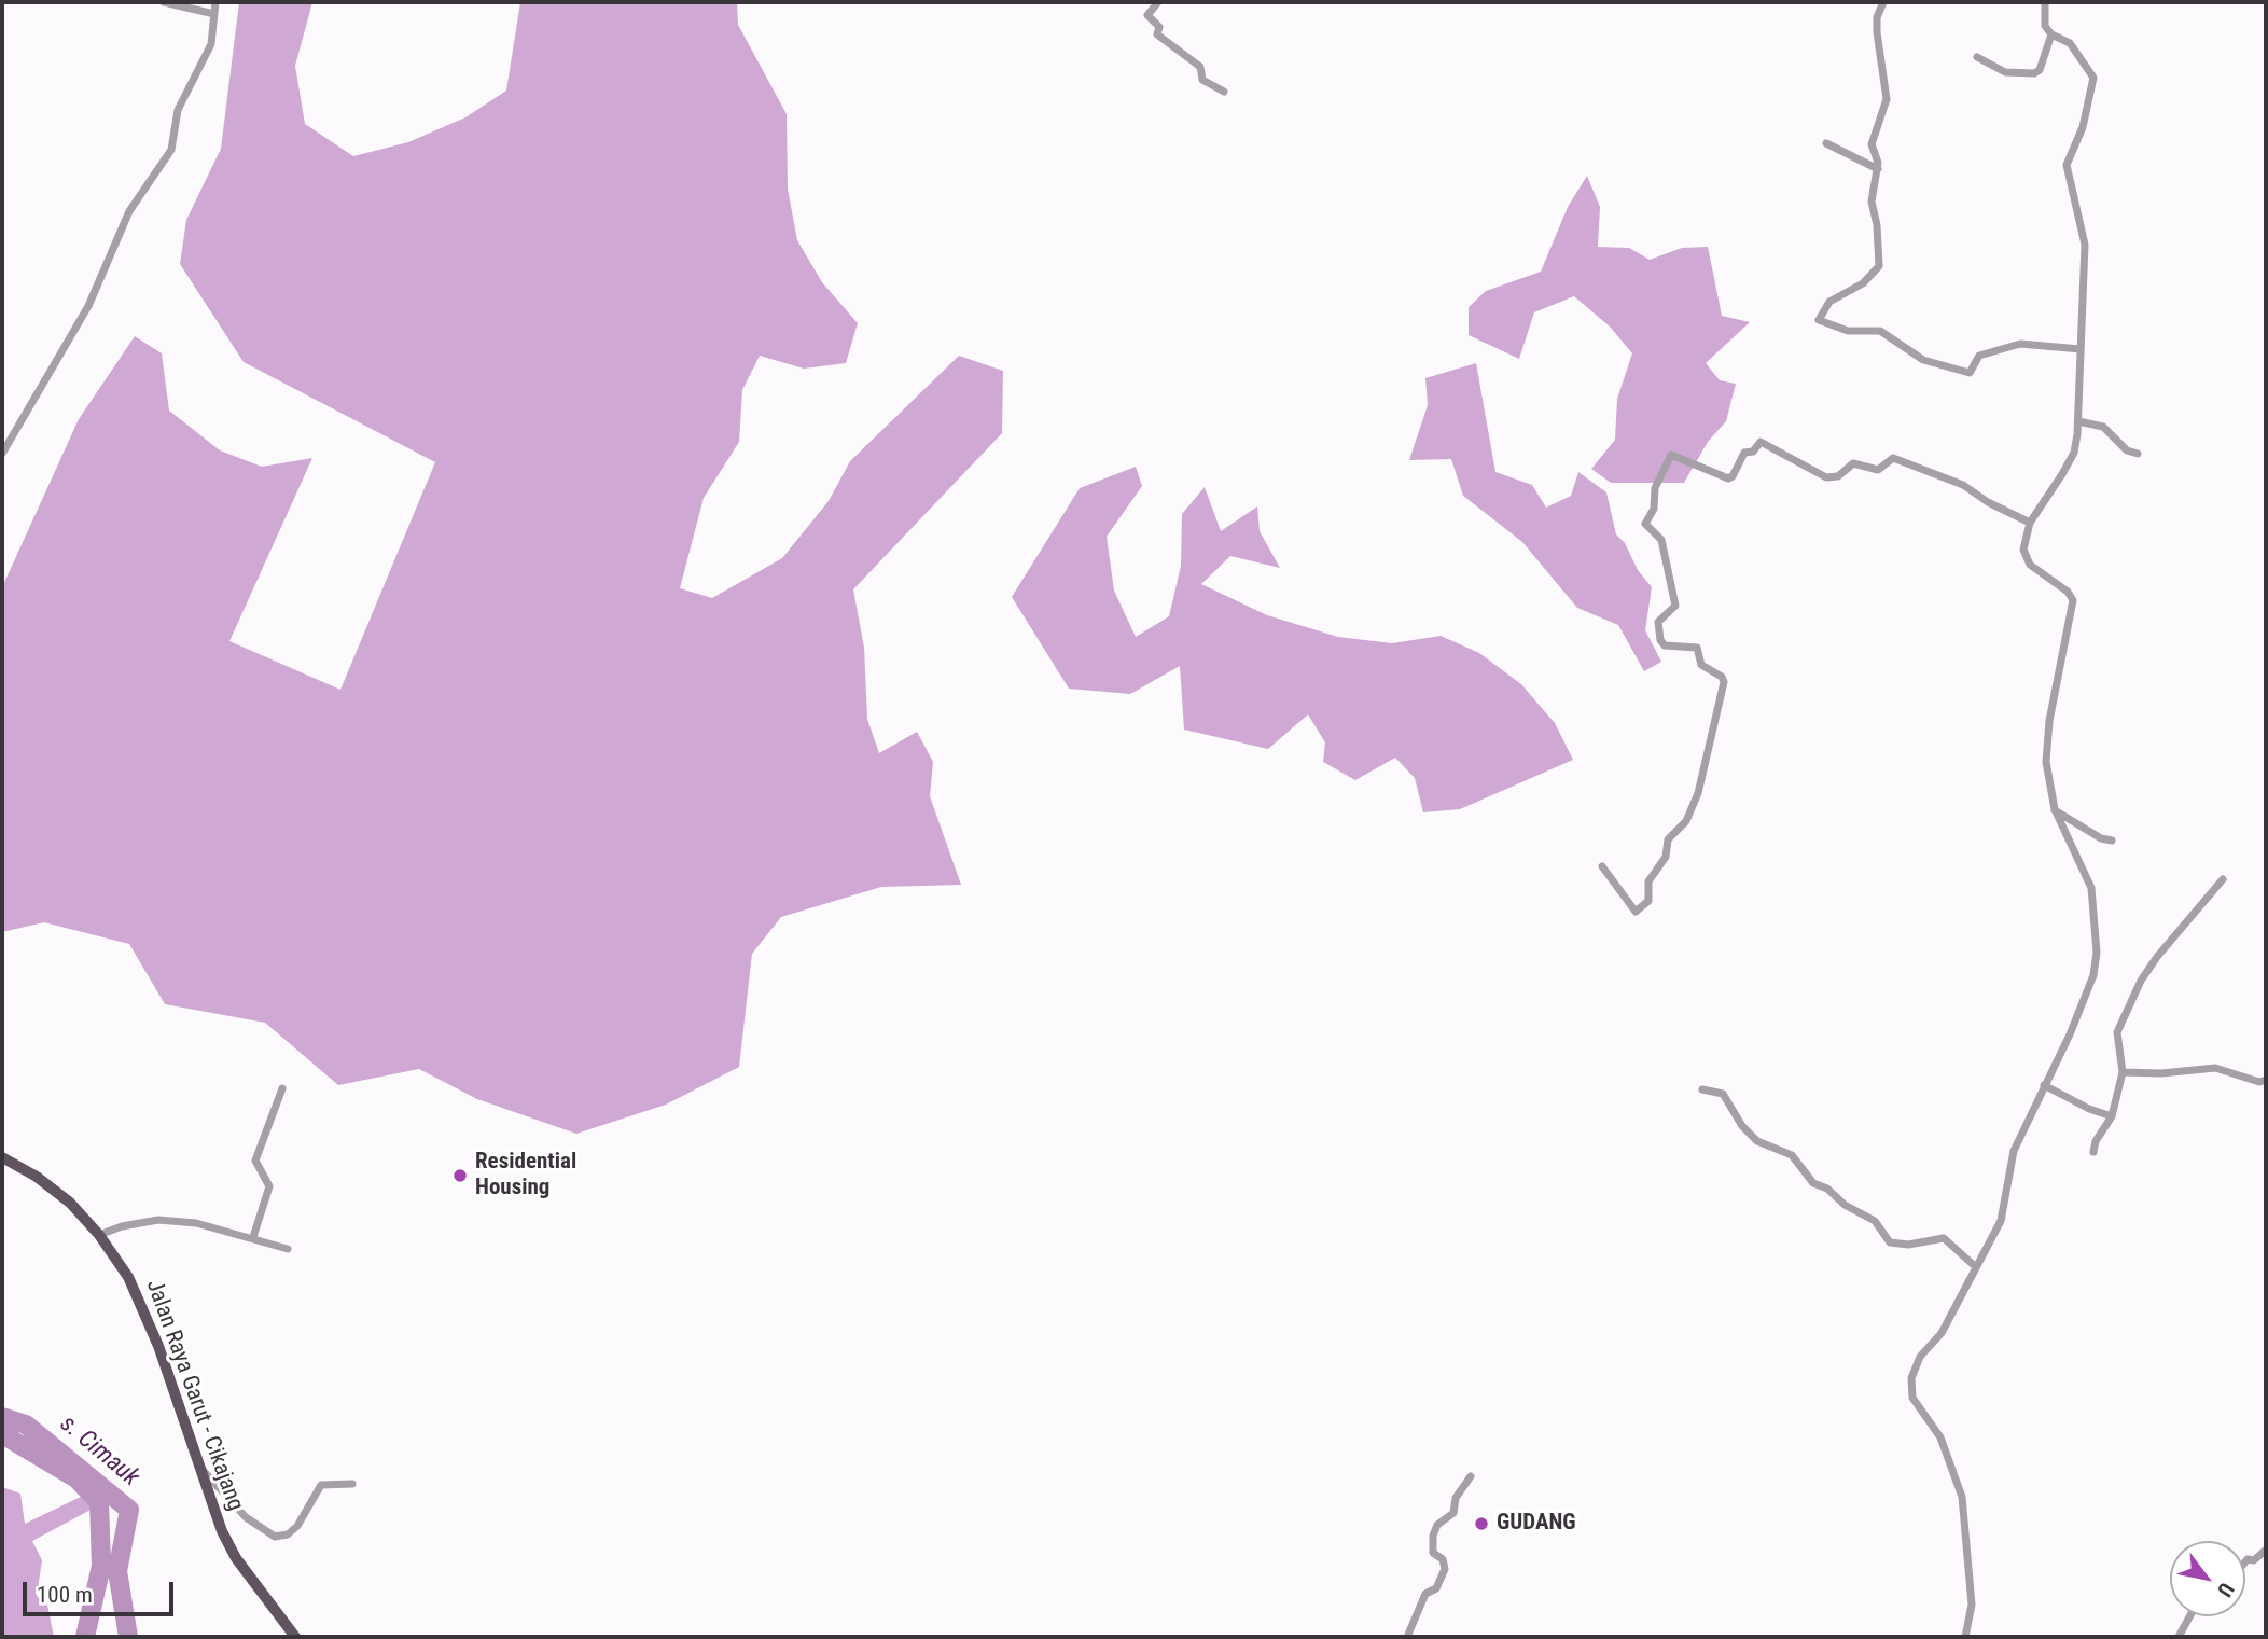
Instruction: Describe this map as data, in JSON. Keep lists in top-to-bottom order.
{
  "streets": {
    "main road": ["Jalan Raya Garut - Cikajang"]
  },
  "water": ["s. Cimauk"],
  "places": ["Residential Housing", "GUDANG"],
  "scale_bar": "100 m",
  "north": "bottom right"
}
